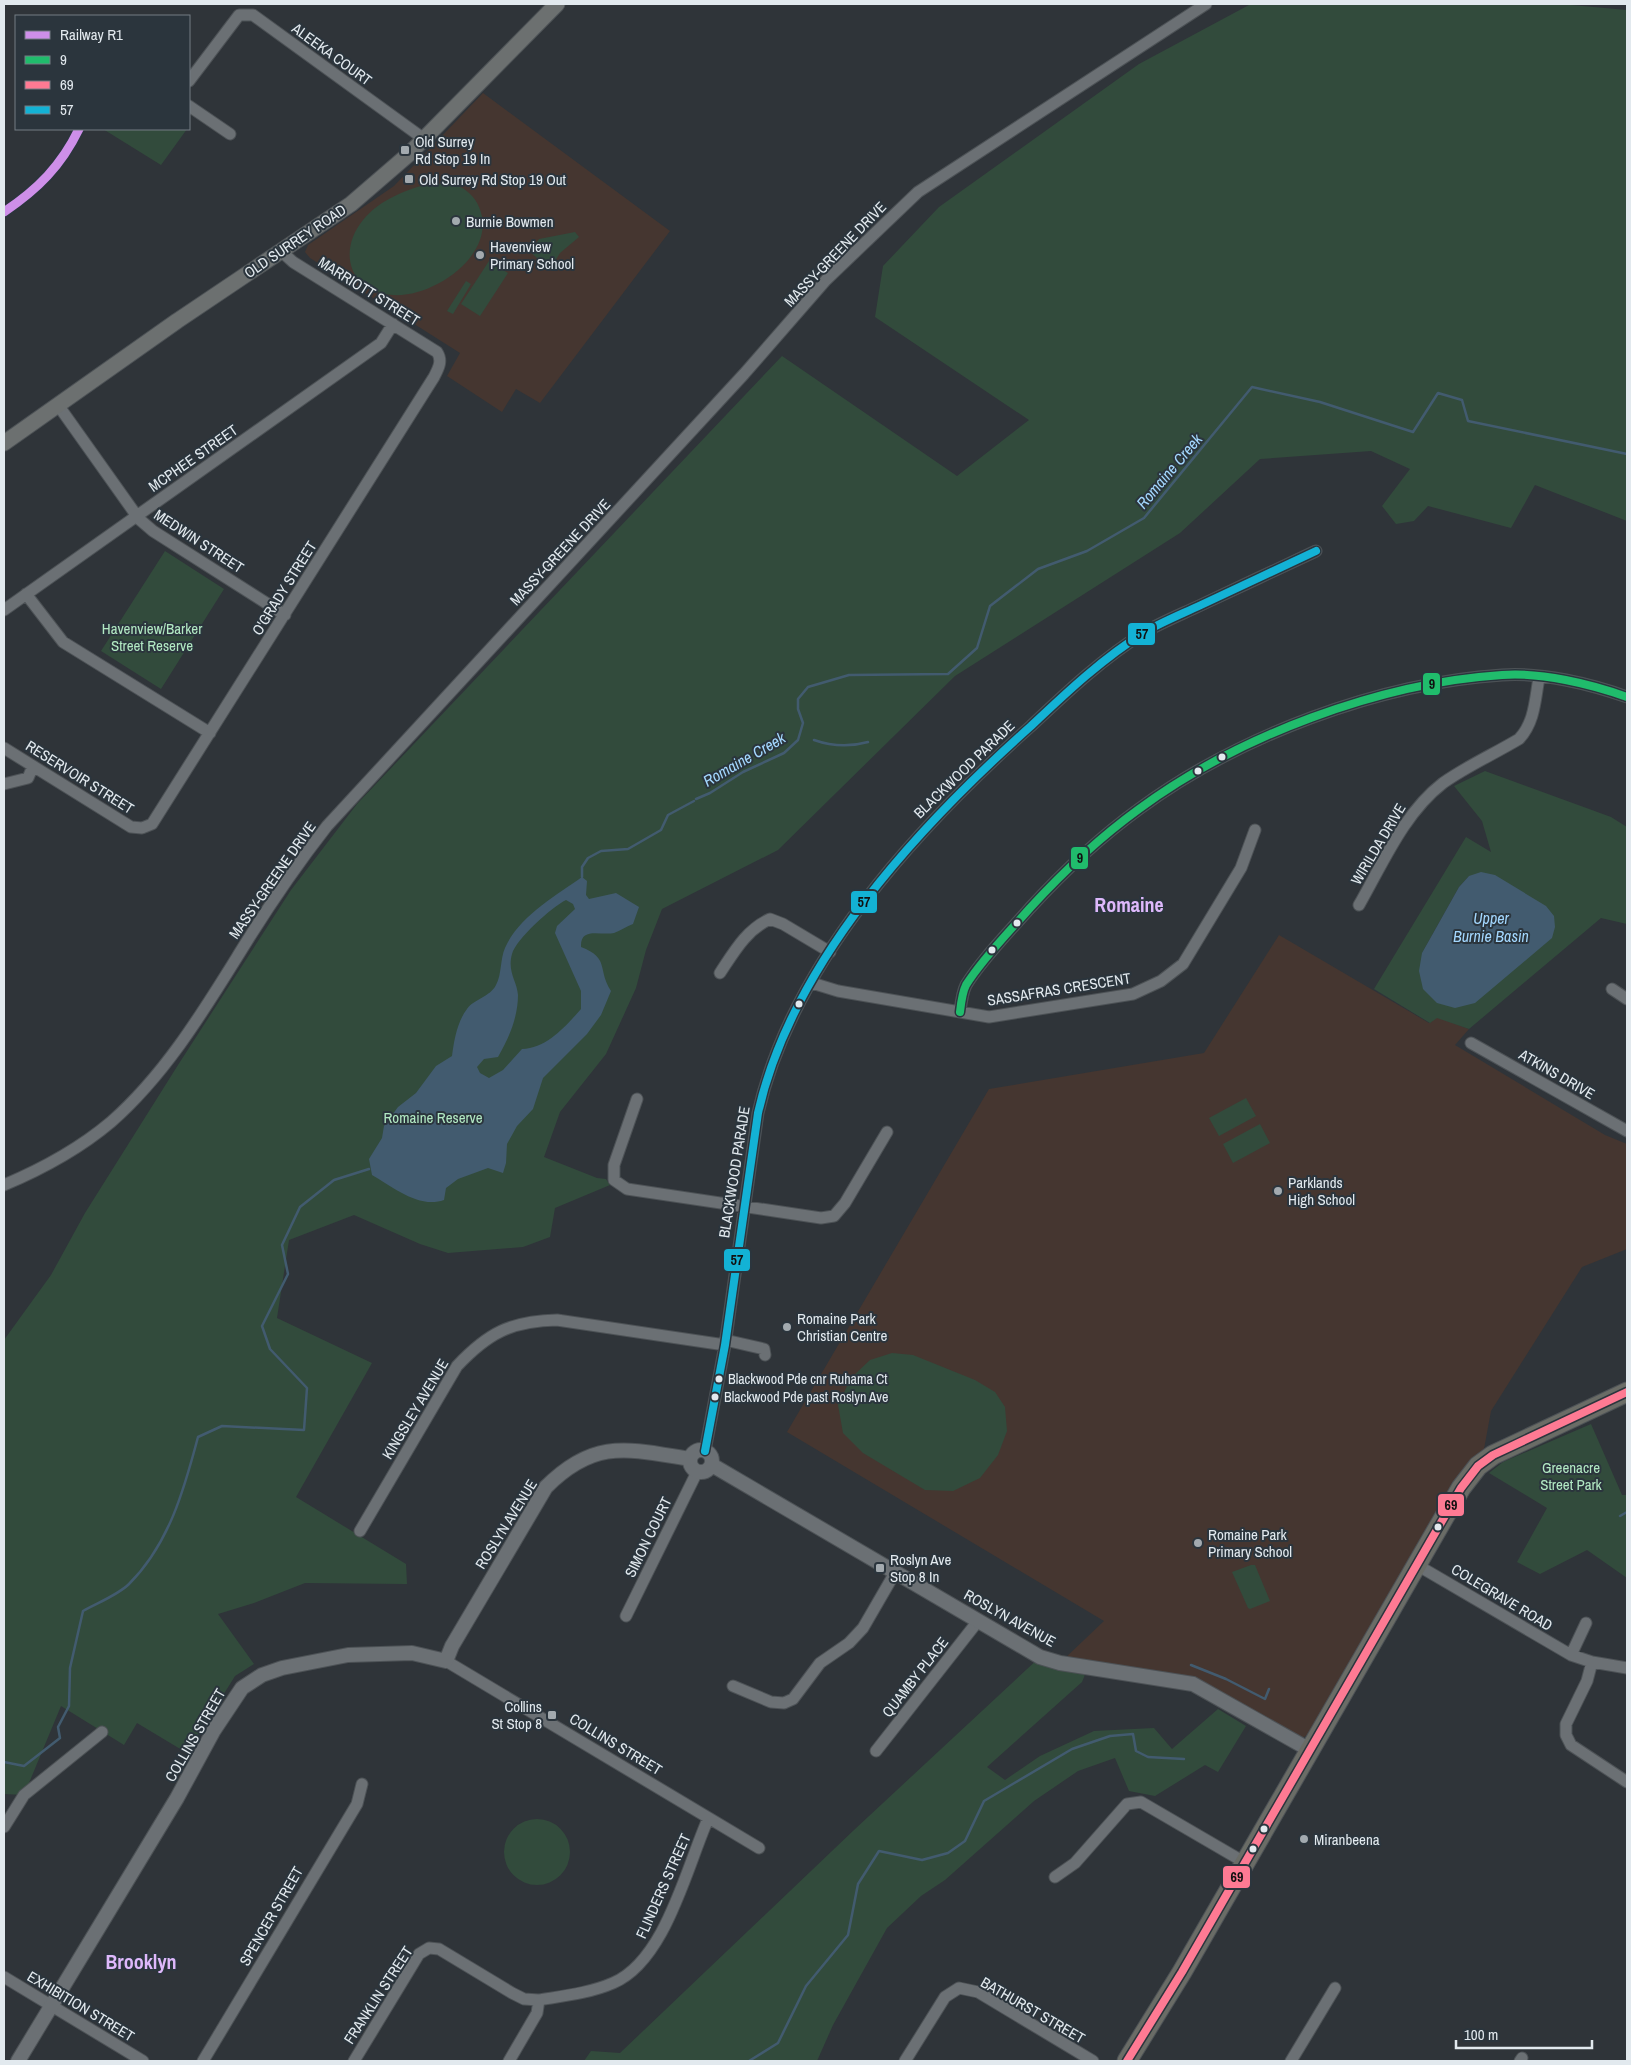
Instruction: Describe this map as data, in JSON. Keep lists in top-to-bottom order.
{
  "streets": {
    "main road": ["OLD SURREY ROAD"],
    "street": [
      "ALEEKA COURT",
      "MASSY-GREENE DRIVE",
      "MARRIOTT STREET",
      "MCPHEE STREET",
      "MEDWIN STREET",
      "O'GRADY STREET",
      "BLACKWOOD PARADE",
      "RESERVOIR STREET",
      "WIRILDA DRIVE",
      "SASSAFRAS CRESCENT",
      "ATKINS DRIVE",
      "KINGSLEY AVENUE",
      "ROSLYN AVENUE",
      "SIMON COURT",
      "COLEGRAVE ROAD",
      "QUAMBY PLACE",
      "COLLINS STREET",
      "FLINDERS STREET",
      "SPENCER STREET",
      "FRANKLIN STREET",
      "EXHIBITION STREET",
      "BATHURST STREET"
    ]
  },
  "crossings": [
    ["ALEEKA COURT", "OLD SURREY ROAD"],
    ["OLD SURREY ROAD", "MARRIOTT STREET"],
    ["OLD SURREY ROAD", "MEDWIN STREET"],
    ["MARRIOTT STREET", "MCPHEE STREET"],
    ["MARRIOTT STREET", "O'GRADY STREET"],
    ["MCPHEE STREET", "MEDWIN STREET"],
    ["MEDWIN STREET", "O'GRADY STREET"],
    ["O'GRADY STREET", "RESERVOIR STREET"],
    ["BLACKWOOD PARADE", "SASSAFRAS CRESCENT"],
    ["BLACKWOOD PARADE", "KINGSLEY AVENUE"],
    ["BLACKWOOD PARADE", "ROSLYN AVENUE"],
    ["BLACKWOOD PARADE", "SIMON COURT"],
    ["ROSLYN AVENUE", "SIMON COURT"],
    ["ROSLYN AVENUE", "QUAMBY PLACE"],
    ["ROSLYN AVENUE", "COLLINS STREET"],
    ["COLLINS STREET", "FLINDERS STREET"],
    ["COLLINS STREET", "EXHIBITION STREET"],
    ["FLINDERS STREET", "FRANKLIN STREET"]
  ],
  "districts": ["Romaine", "Brooklyn"],
  "water": ["Romaine Creek", "Upper Burnie Basin"],
  "parks": ["Havenview/Barker Street Reserve", "Romaine Reserve", "Greenacre Street Park"],
  "places": {
    "transit": [
      "Old Surrey Rd Stop 19 In",
      "Old Surrey Rd Stop 19 Out",
      "Roslyn Ave Stop 8 In",
      "Collins St Stop 8"
    ],
    "other": [
      "Burnie Bowmen",
      "Havenview Primary School",
      "Parklands High School",
      "Romaine Park Christian Centre",
      "Blackwood Pde cnr Ruhama Ct",
      "Blackwood Pde past Roslyn Ave",
      "Romaine Park Primary School",
      "Miranbeena"
    ]
  },
  "lines": [
    "rail line R1",
    "transit line 57",
    "transit line 9",
    "transit line 69"
  ],
  "legend": [
    "Railway R1",
    "9",
    "69",
    "57"
  ],
  "scale_bar": "100 m"
}
